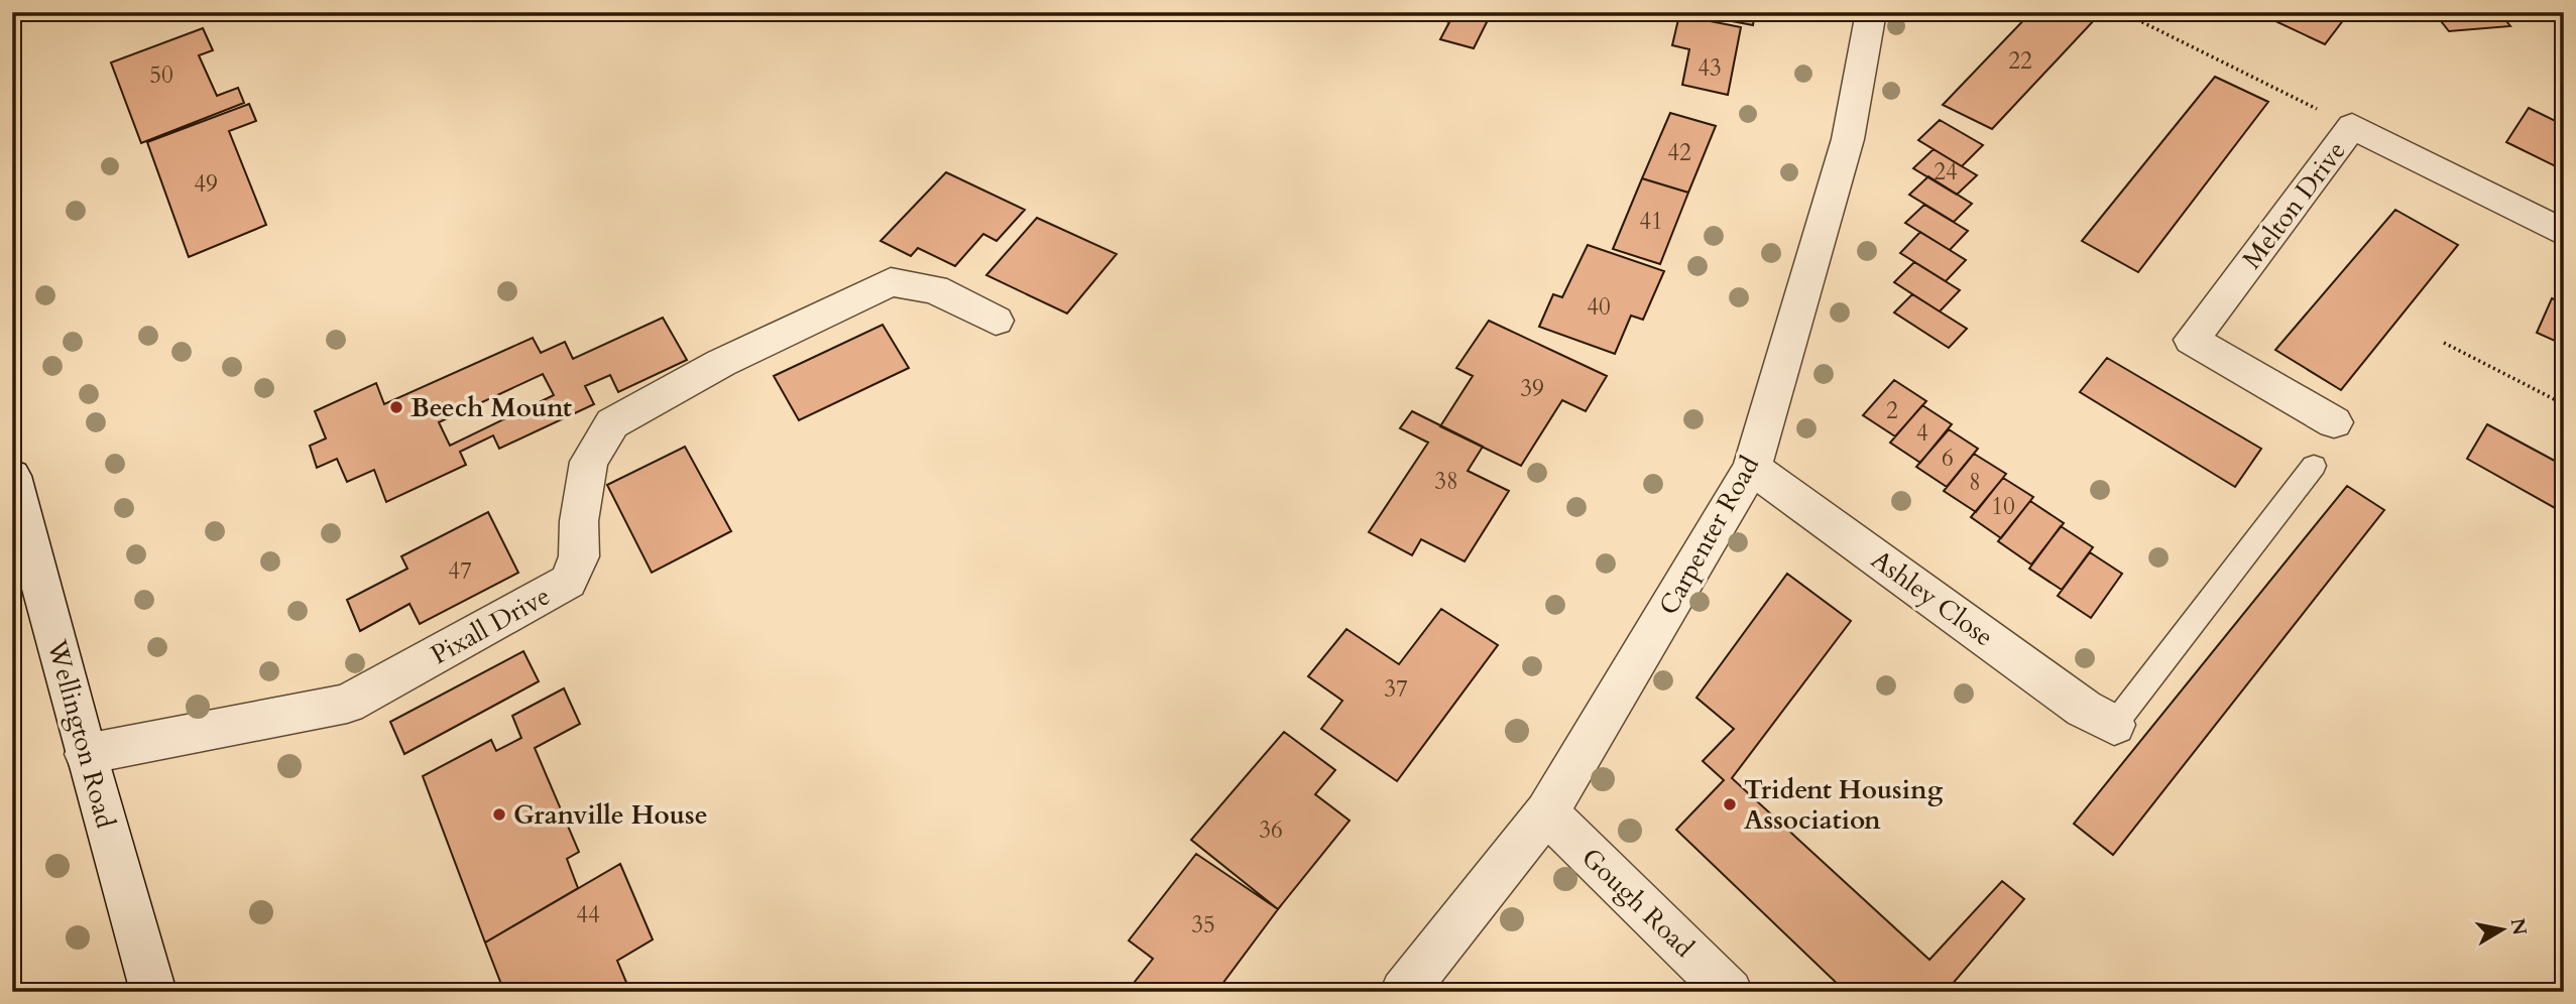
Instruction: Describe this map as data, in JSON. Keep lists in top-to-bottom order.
{
  "streets": {
    "street": [
      "Melton Drive",
      "Carpenter Road",
      "Ashley Close",
      "Pixall Drive",
      "Wellington Road",
      "Gough Road"
    ]
  },
  "crossings": [
    ["Carpenter Road", "Ashley Close"],
    ["Carpenter Road", "Gough Road"],
    ["Pixall Drive", "Wellington Road"]
  ],
  "places": ["Beech Mount", "Trident Housing Association", "Granville House"],
  "house_numbers": [
    "22",
    "43",
    "50",
    "42",
    "24",
    "49",
    "41",
    "40",
    "39",
    "2",
    "4",
    "6",
    "38",
    "8",
    "10",
    "47",
    "37",
    "36",
    "44",
    "35"
  ],
  "north": "right"
}
